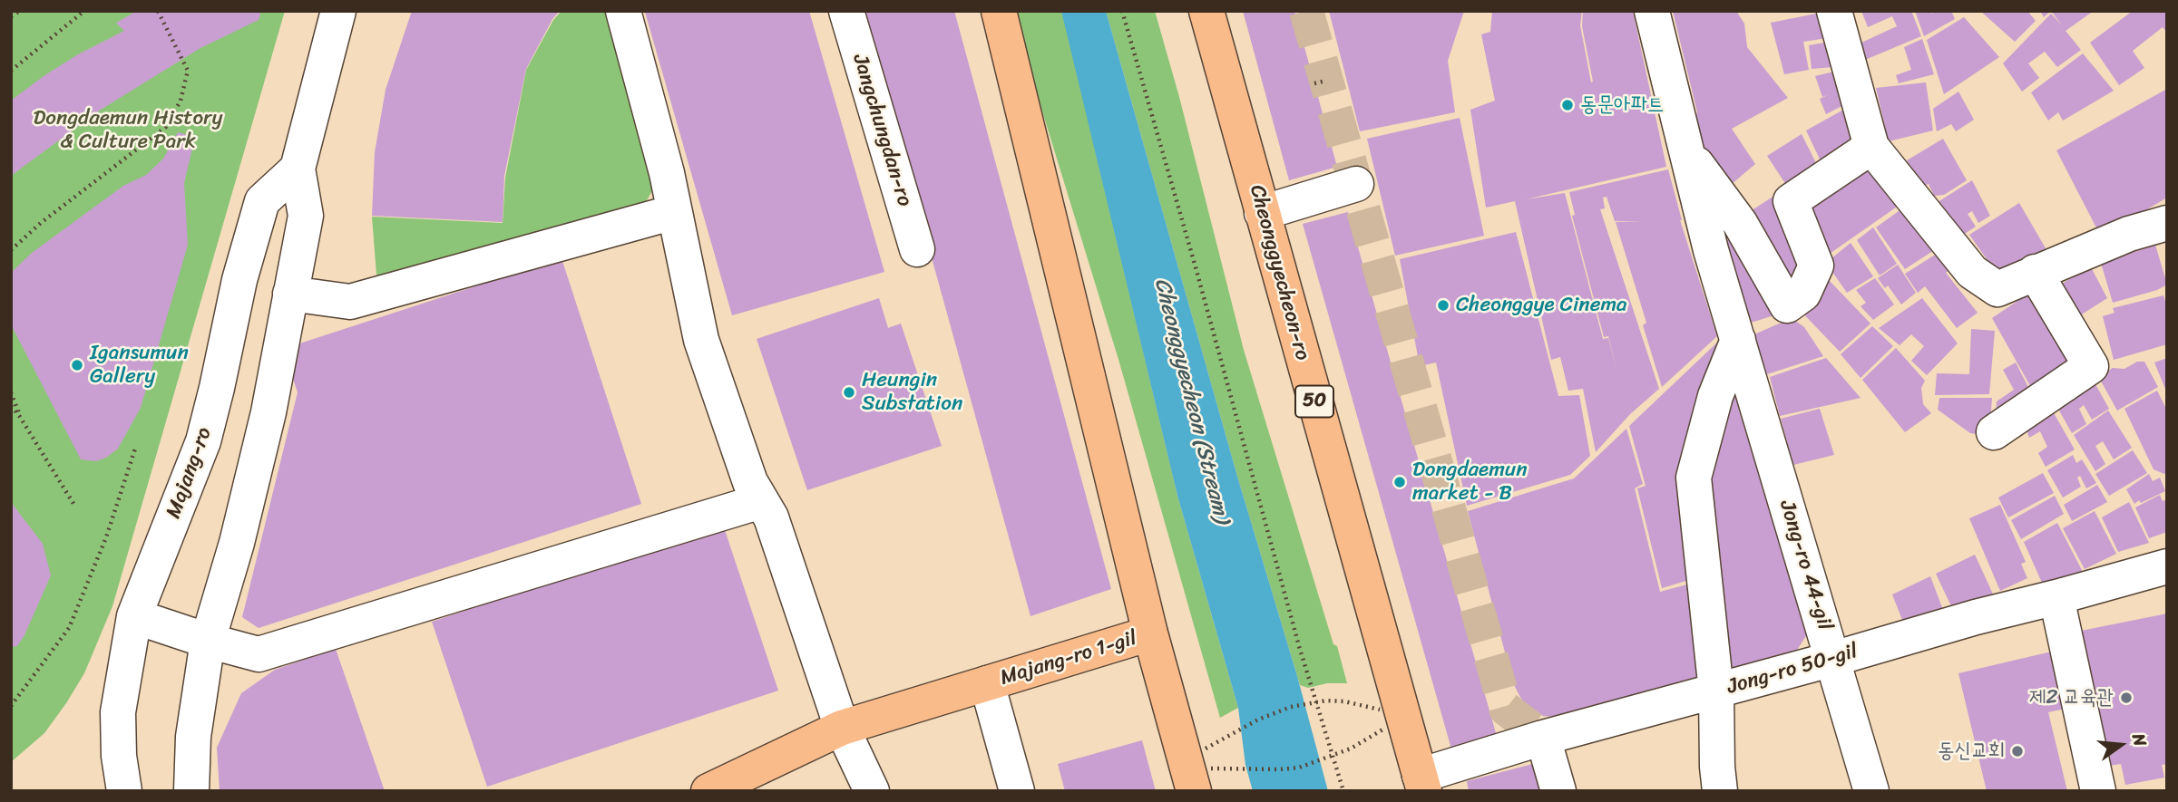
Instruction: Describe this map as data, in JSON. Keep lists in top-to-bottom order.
{
  "streets": {
    "main road": ["Cheonggyecheon-ro", "50", "Majang-ro 1-gil"],
    "street": [
      "Jangchungdan-ro",
      "Majang-ro",
      "Jong-ro 44-gil",
      "Jong-ro 50-gil"
    ]
  },
  "crossings": [
    ["Cheonggyecheon-ro", "Jong-ro 50-gil"],
    ["Jong-ro 44-gil", "Jong-ro 50-gil"]
  ],
  "water": ["Cheonggyecheon (Stream)"],
  "parks": ["Dongdaemun History & Culture Park"],
  "places": [
    "동문아파트",
    "Cheonggye Cinema",
    "Igansumun Gallery",
    "Heungin Substation",
    "Dongdaemun market - B",
    "제2 교육관",
    "동신교회"
  ],
  "north": "right"
}
